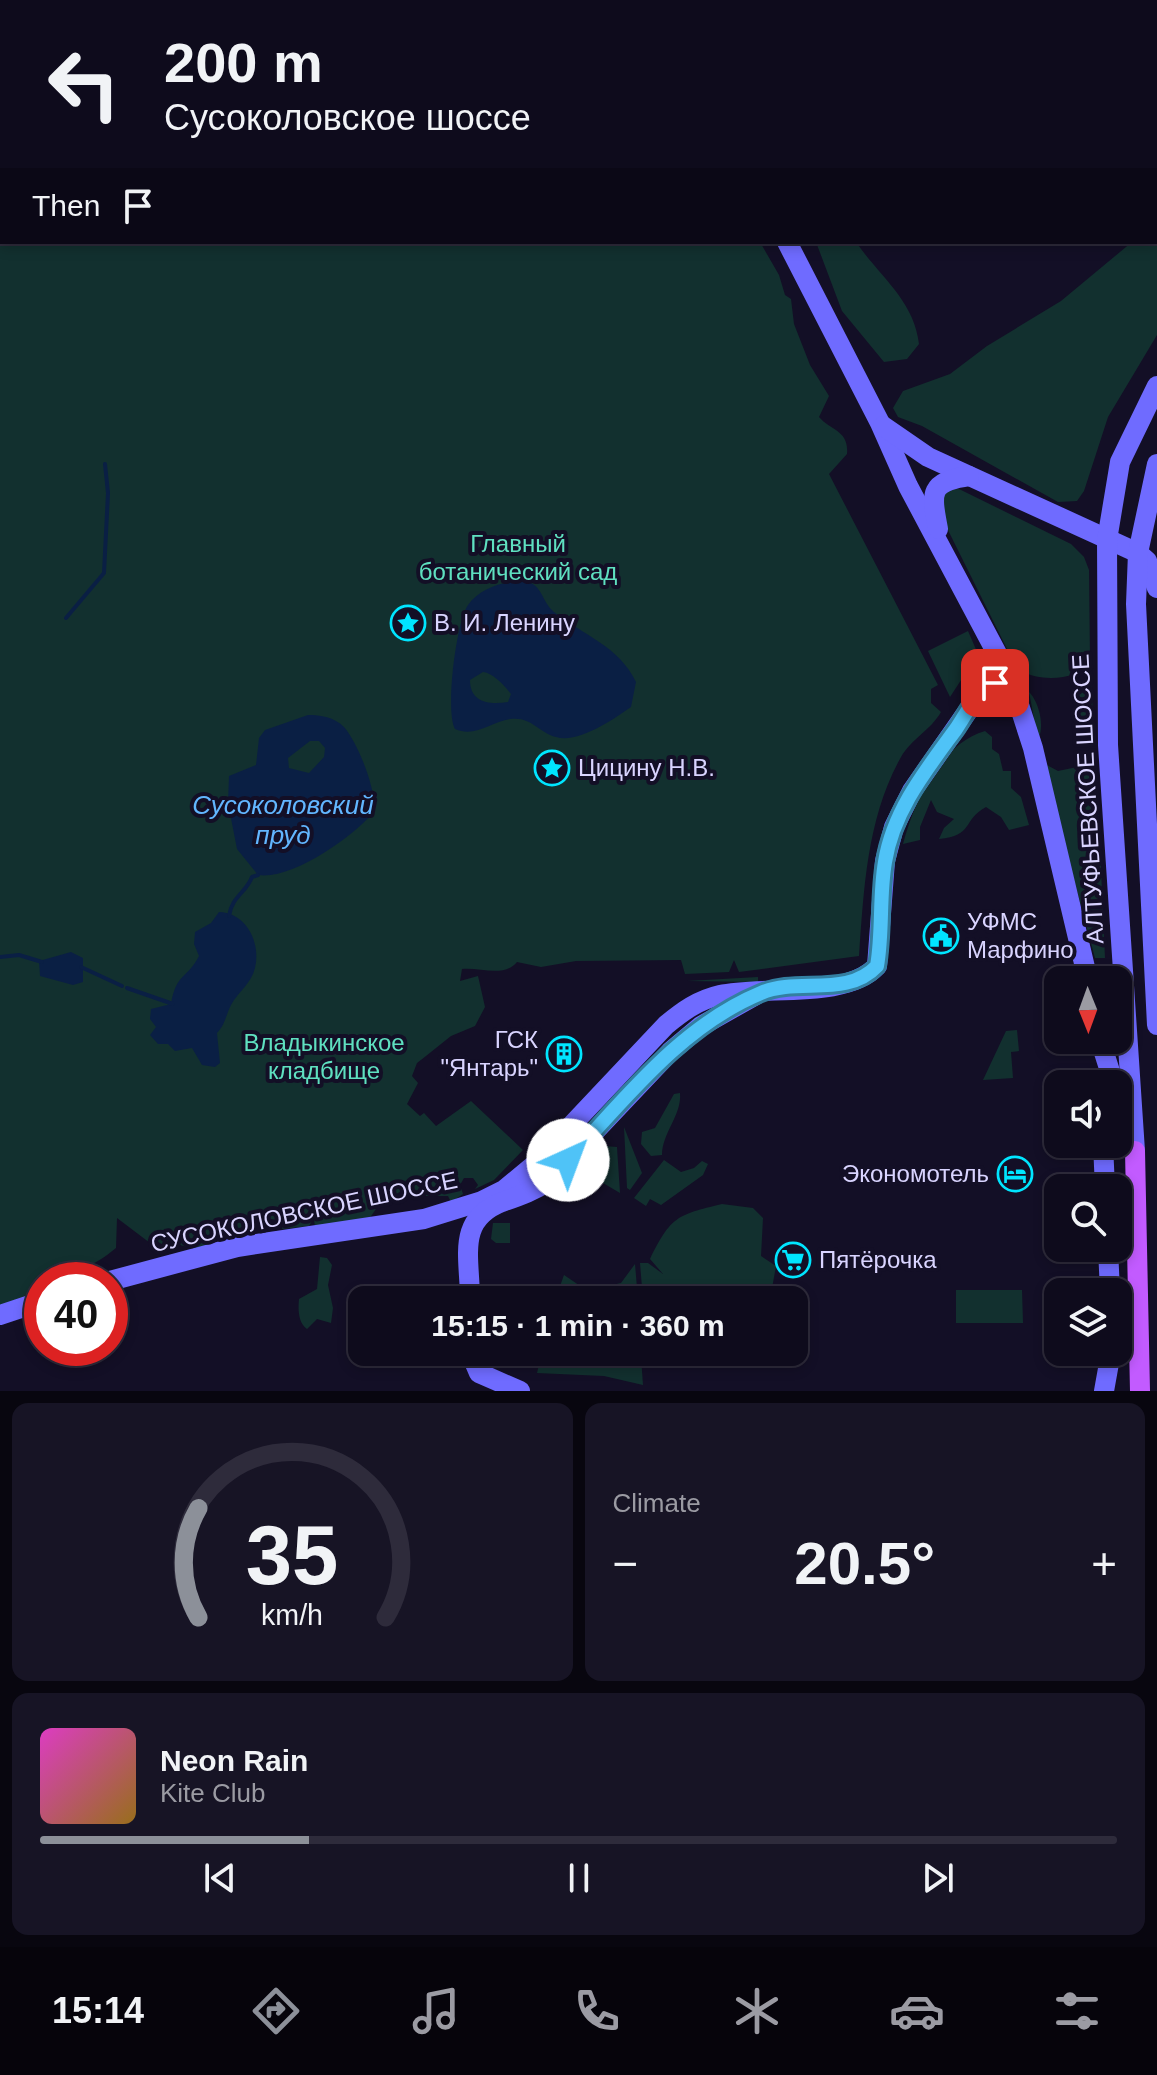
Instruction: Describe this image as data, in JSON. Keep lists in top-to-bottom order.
{
  "streets": {
    "main road": ["АЛТУФЬЕВСКОЕ ШОССЕ", "СУСОКОЛОВСКОЕ ШОССЕ"]
  },
  "water": ["Сусоколовский пруд"],
  "parks": ["Главный ботанический сад", "Владыкинское кладбище"],
  "places": {
    "place": ["В. И. Ленину", "Цицину Н.В."],
    "public building": ["УФМС Марфино"],
    "building": ["ГСК \"Янтарь\""],
    "hotel": ["Экономотель"],
    "supermarket": ["Пятёрочка"]
  },
  "north": "bottom",
  "page": {
    "turn": ["200 m", "Сусоколовское шоссе"],
    "then": "Then",
    "limit": "40",
    "trip": "15:15 · 1 min · 360 m",
    "tile": "Climate",
    "heat": ["−", "20.5°", "+"],
    "song": ["Neon Rain", "Kite Club"],
    "tabs": "15:14",
    "gauge": ["35", "km/h"]
  }
}
